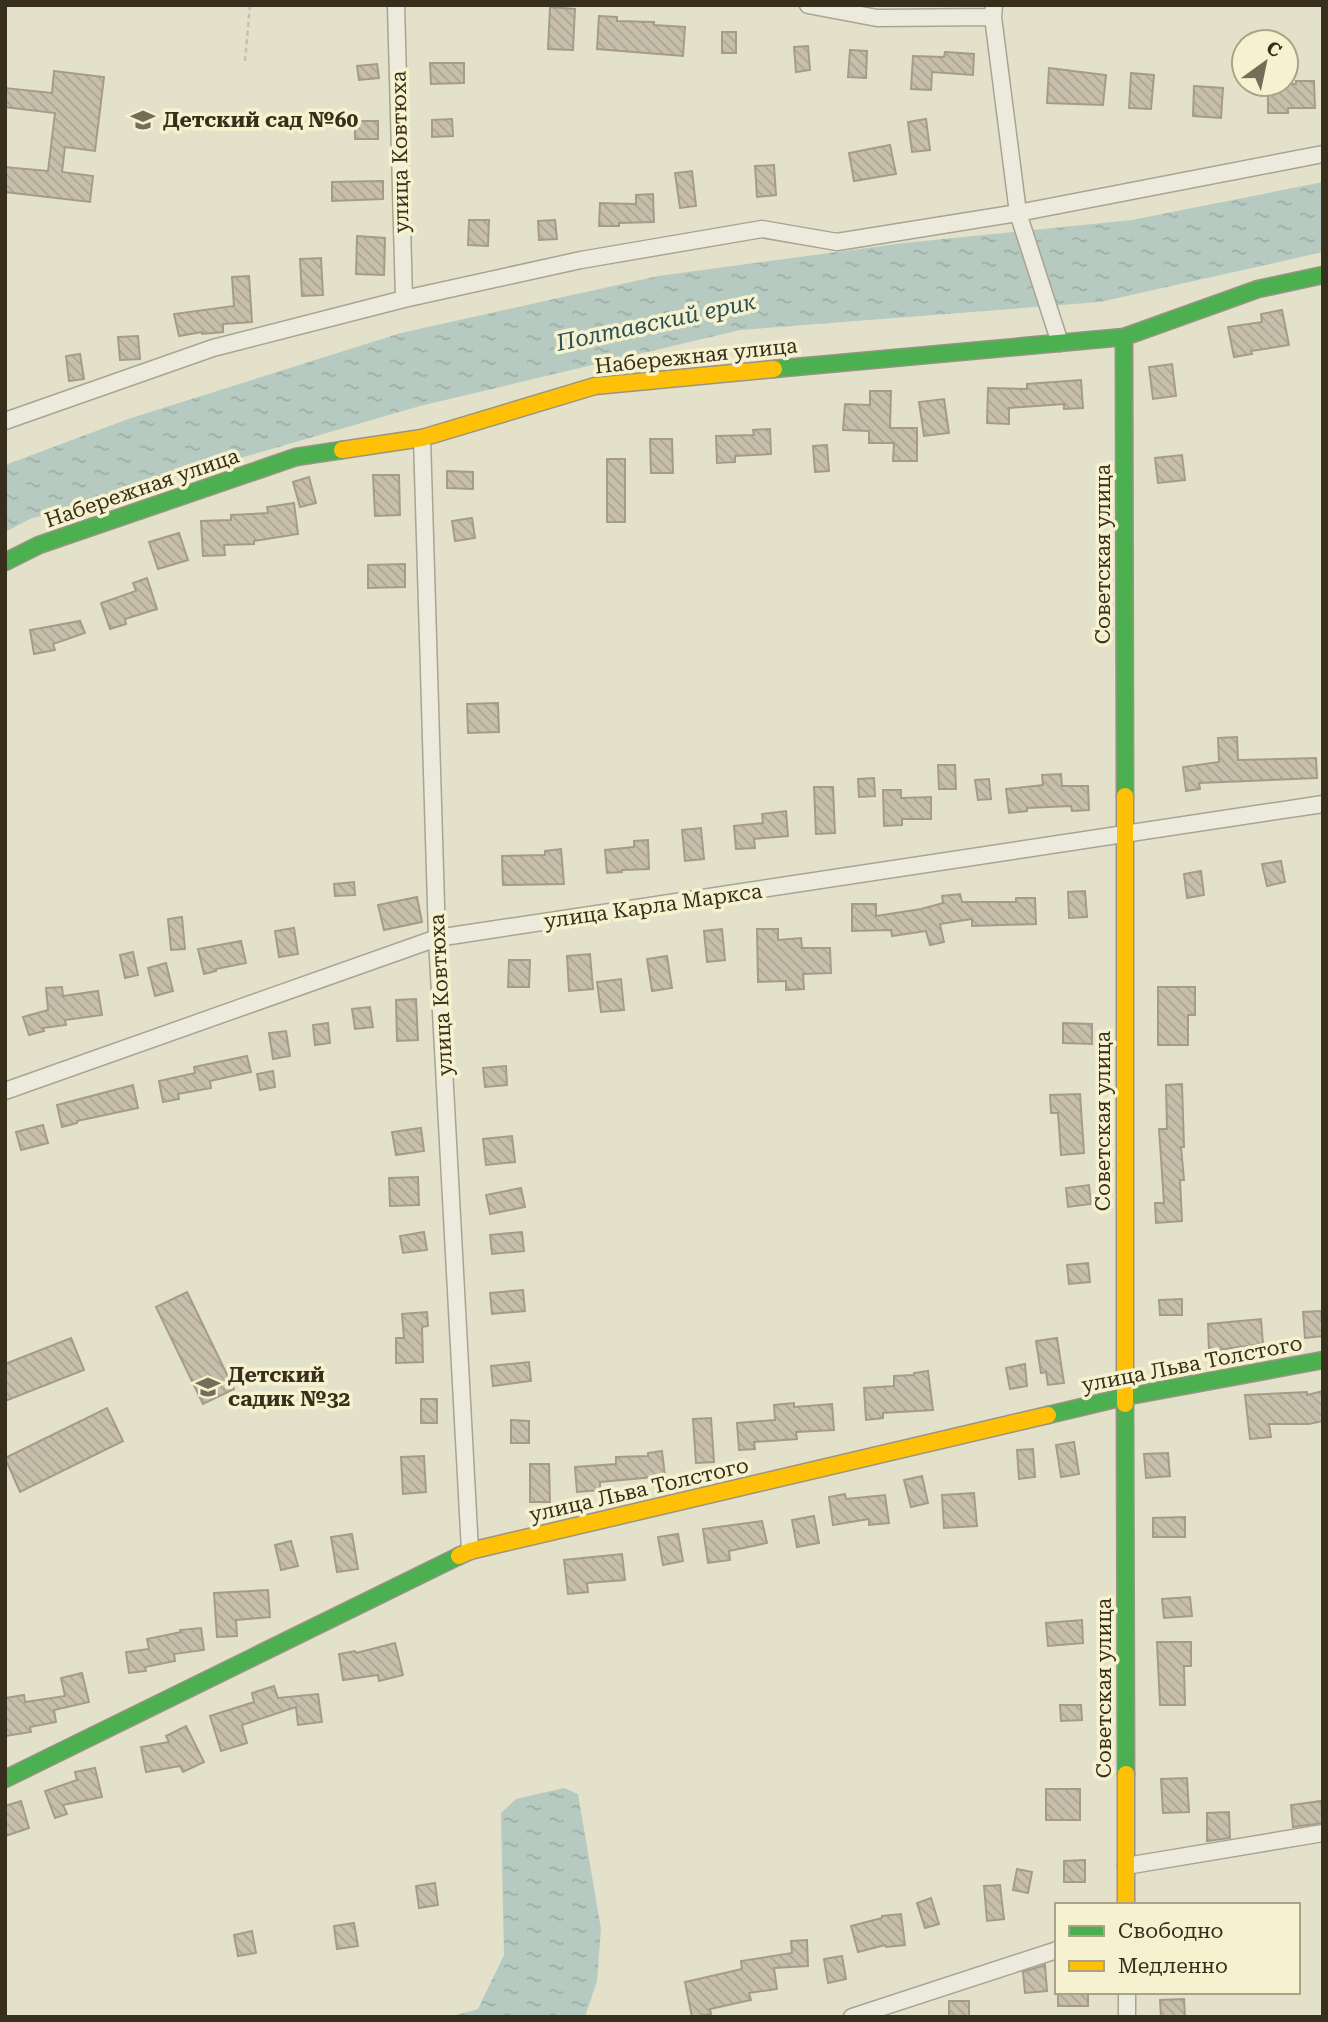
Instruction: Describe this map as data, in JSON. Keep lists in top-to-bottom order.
{
  "streets": {
    "street": [
      "улица Ковтюха",
      "Набережная улица",
      "Советская улица",
      "улица Карла Маркса",
      "улица Льва Толстого"
    ]
  },
  "crossings": [
    ["улица Ковтюха", "Набережная улица"],
    ["улица Ковтюха", "улица Карла Маркса"],
    ["улица Ковтюха", "улица Льва Толстого"],
    ["Набережная улица", "Советская улица"],
    ["Советская улица", "улица Карла Маркса"],
    ["Советская улица", "улица Льва Толстого"]
  ],
  "water": ["Полтавский ерик"],
  "places": {
    "school or university": ["Детский сад №60", "Детский садик №32"]
  },
  "legend": ["Свободно", "Медленно"],
  "north": "top right"
}
